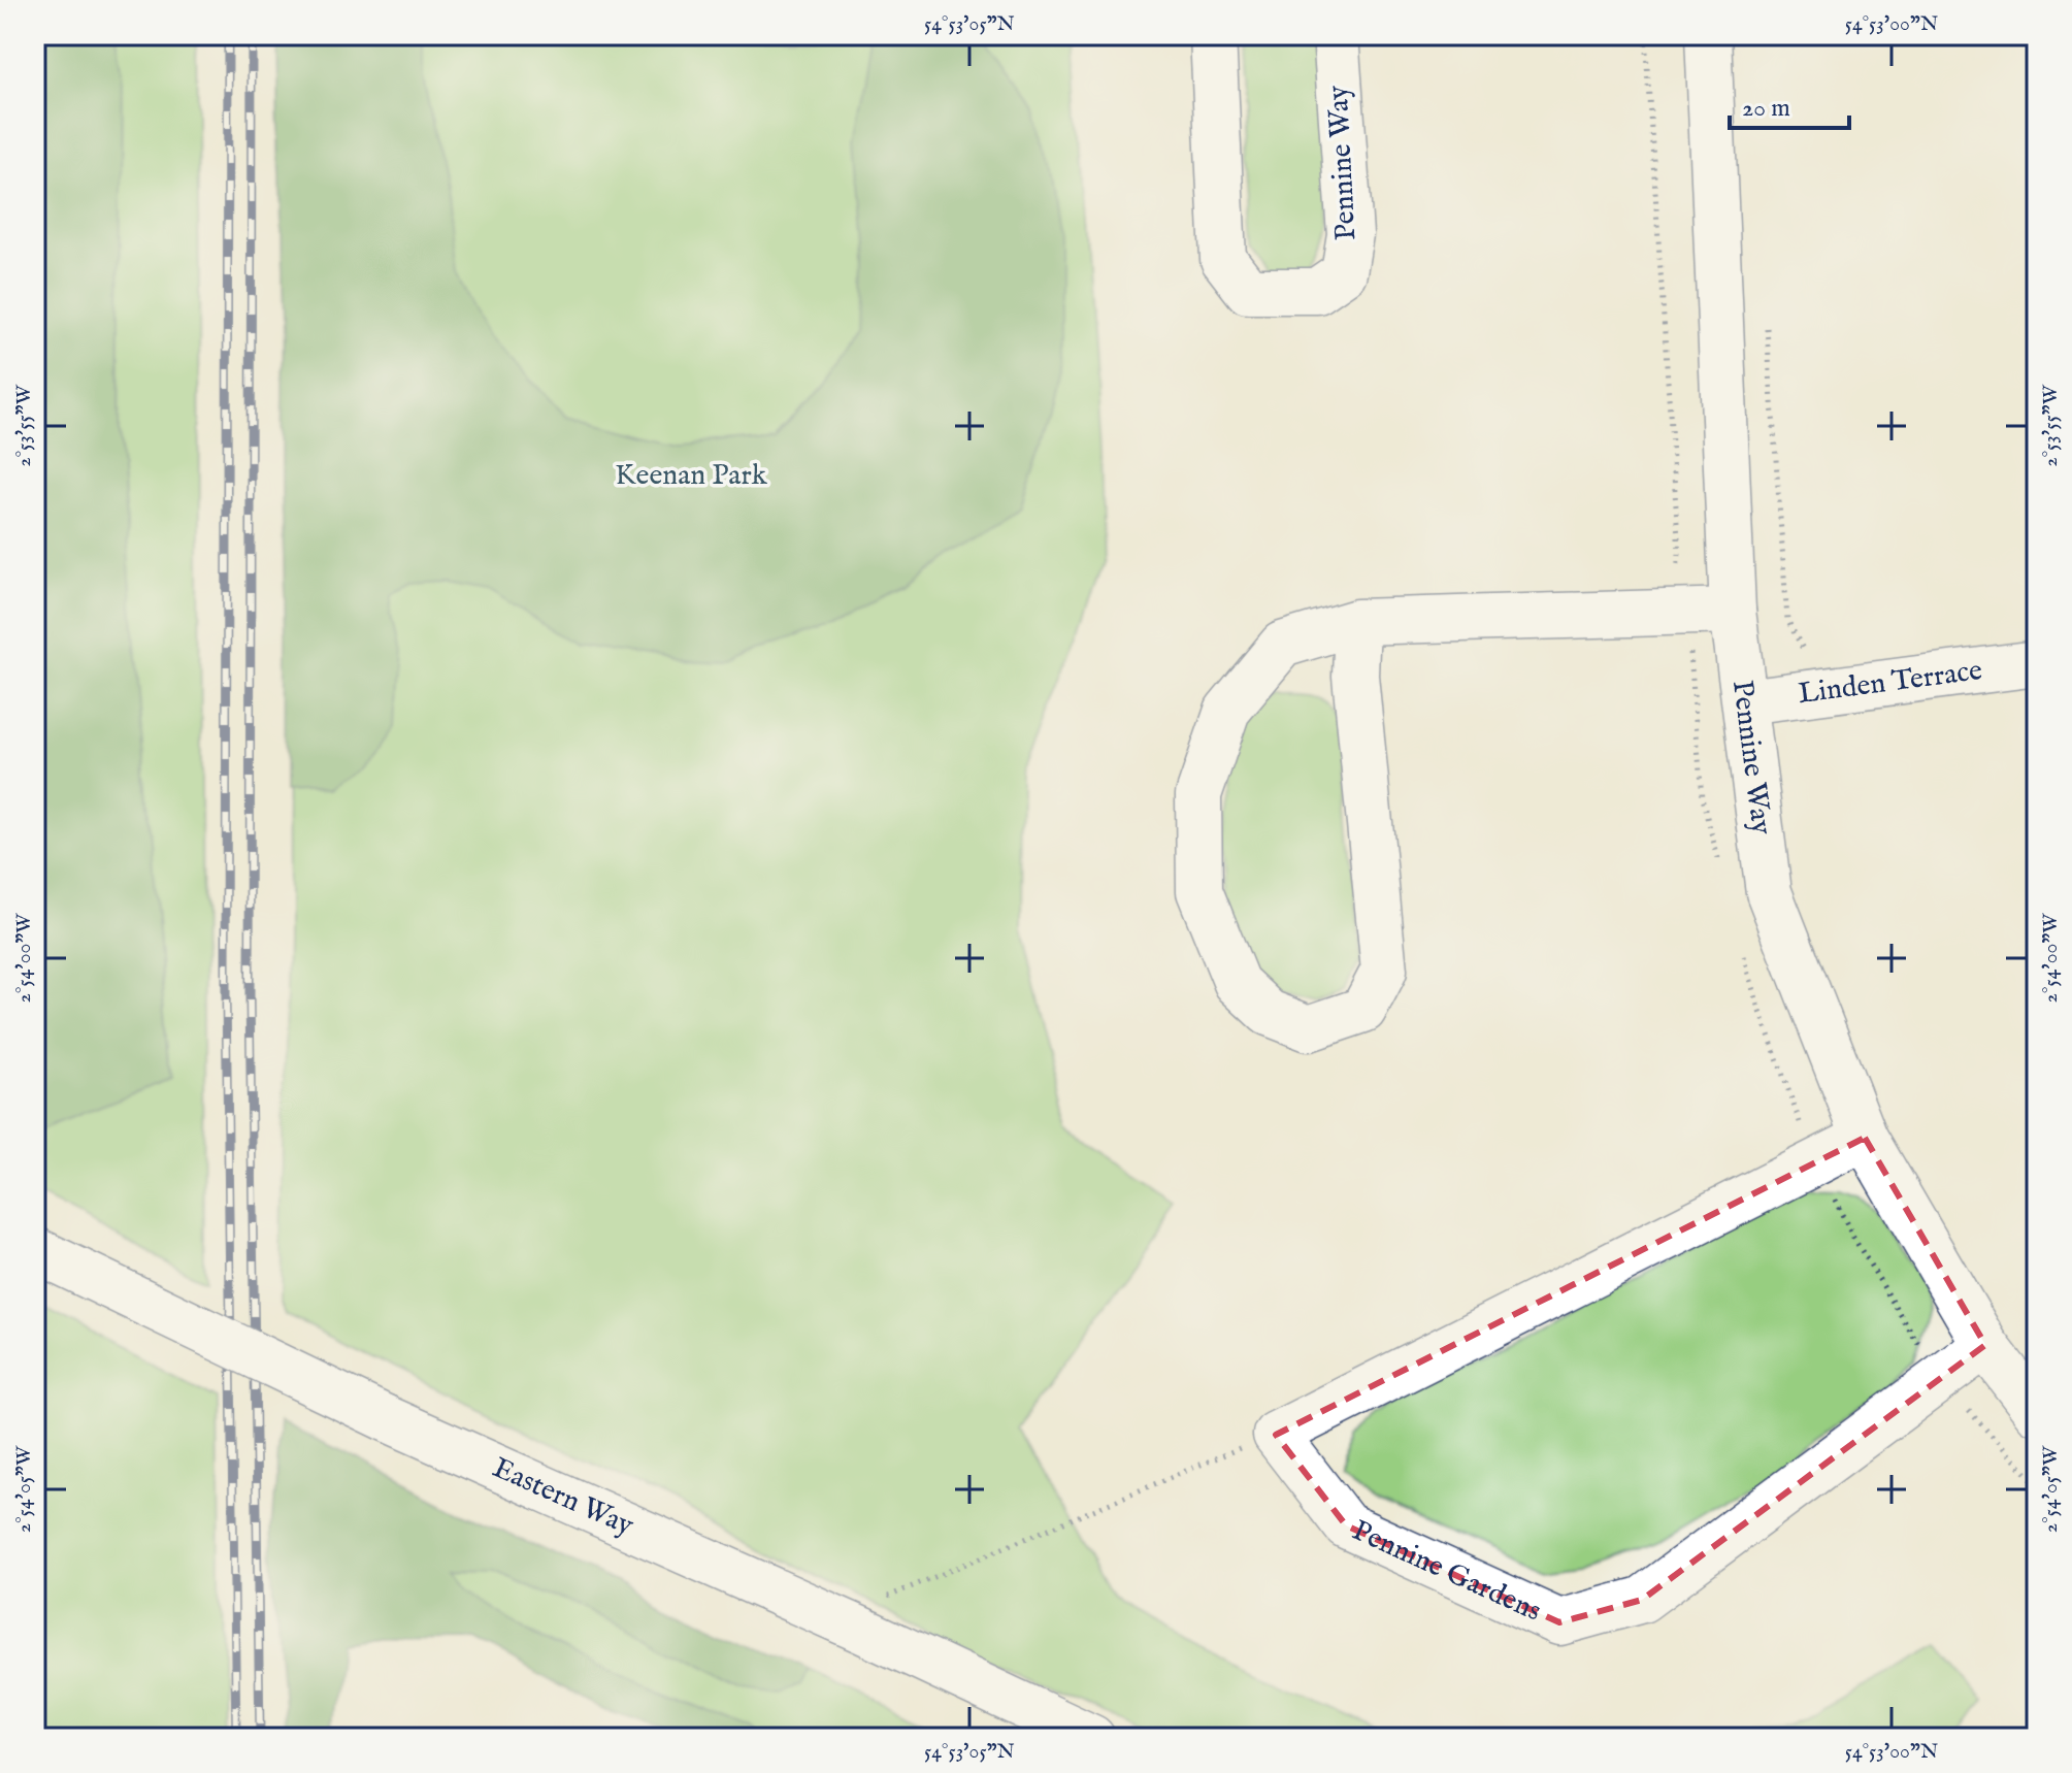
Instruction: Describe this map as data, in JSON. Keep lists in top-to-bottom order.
{
  "streets": {
    "street": [
      "Pennine Way",
      "Linden Terrace",
      "Eastern Way",
      "Pennine Gardens"
    ]
  },
  "crossings": [
    ["Pennine Way", "Linden Terrace"],
    ["Pennine Way", "Pennine Gardens"]
  ],
  "parks": ["Keenan Park"],
  "scale_bar": "20 m",
  "coordinates": [
    "54°53'05\"N",
    "54°53'00\"N",
    "2°53'55\"W",
    "2°54'00\"W",
    "2°54'05\"W"
  ]
}
